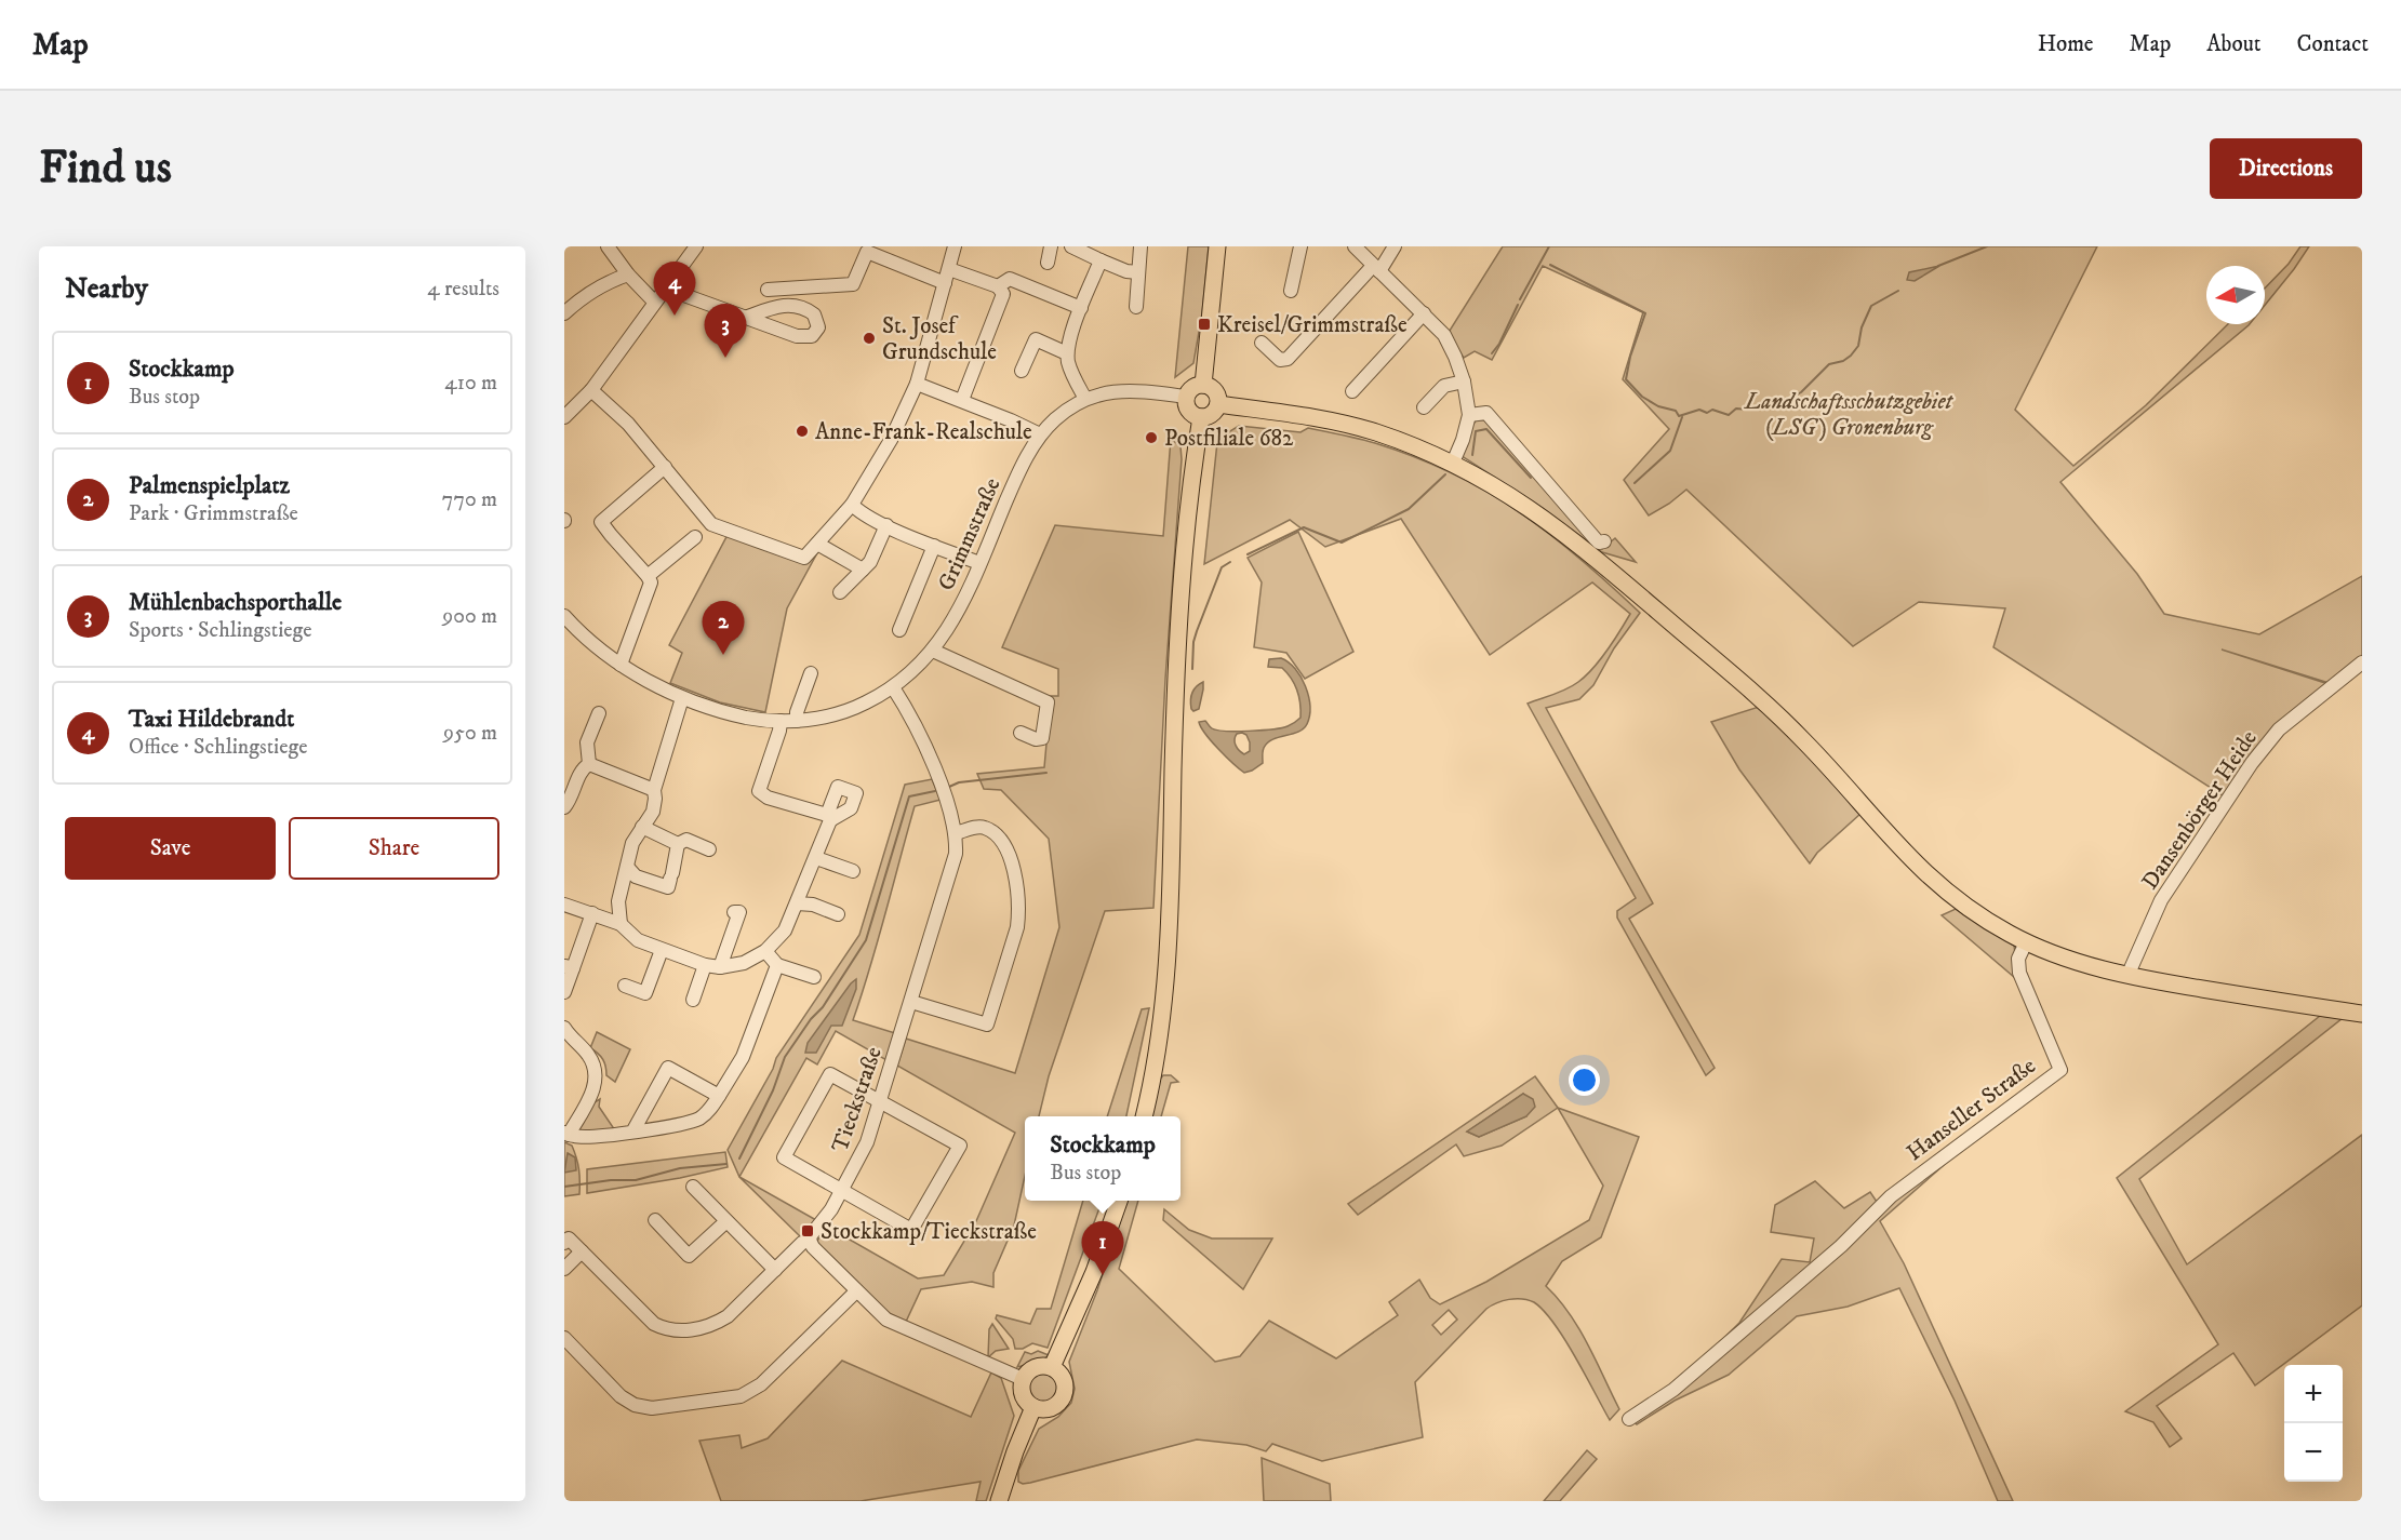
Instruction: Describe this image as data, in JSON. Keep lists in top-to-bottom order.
{
  "streets": {
    "street": [
      "Grimmstraße",
      "Dansenbörger Heide",
      "Tieckstraße",
      "Hanseller Straße"
    ]
  },
  "crossings": [
    ["Grimmstraße", "Tieckstraße"]
  ],
  "parks": ["Landschaftsschutzgebiet (LSG) Gronenburg"],
  "places": {
    "transit": ["Kreisel/Grimmstraße", "Stockkamp/Tieckstraße"],
    "other": ["St. Josef Grundschule", "Anne-Frank-Realschule", "Postfiliale 682"]
  },
  "north": "left",
  "page": {
    "header": "Map",
    "nav": [
      "Home",
      "Map",
      "About",
      "Contact"
    ],
    "buttons": [
      "Directions",
      ["Save", "Share"]
    ],
    "title": "Find us",
    "heading": ["Nearby", "4 results"],
    "pins": [
      "4",
      "3",
      "2",
      "1"
    ],
    "list": [
      {
        "mark": "1",
        "name": "Stockkamp",
        "note": "Bus stop",
        "value": "410 m"
      },
      {
        "mark": "2",
        "name": "Palmenspielplatz",
        "note": "Park · Grimmstraße",
        "value": "770 m"
      },
      {
        "mark": "3",
        "name": "Mühlenbachsporthalle",
        "note": "Sports · Schlingstiege",
        "value": "900 m"
      },
      {
        "mark": "4",
        "name": "Taxi Hildebrandt",
        "note": "Office · Schlingstiege",
        "value": "950 m"
      }
    ],
    "popup": ["Stockkamp", "Bus stop"],
    "map_buttons": ["+", "−"]
  }
}
